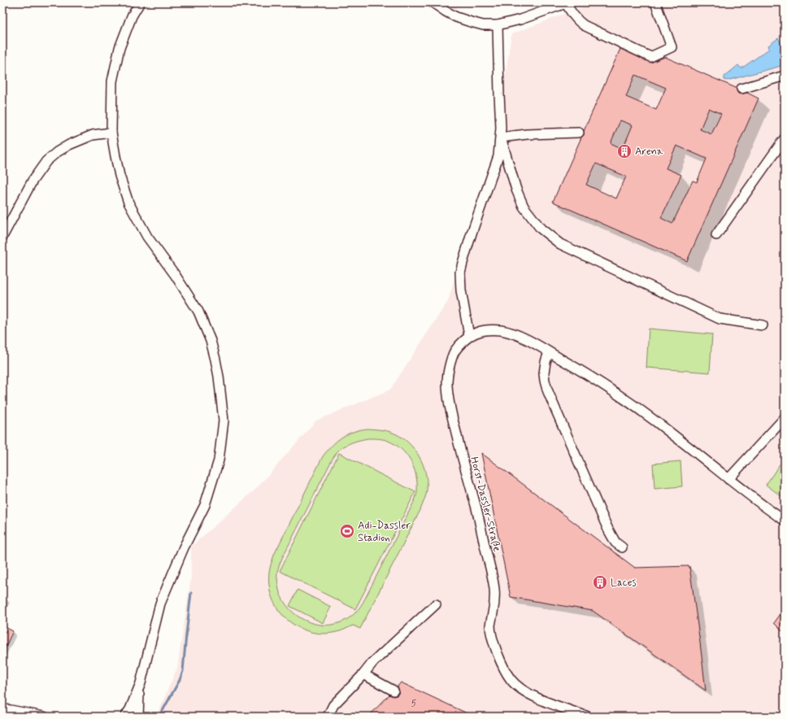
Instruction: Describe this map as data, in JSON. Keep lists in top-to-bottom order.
{
  "streets": {
    "street": ["Horst-Dassler-Straße"]
  },
  "places": {
    "building": ["Arena", "Laces"],
    "sports": ["Adi-Dassler Stadion"]
  },
  "house_numbers": ["5"]
}
